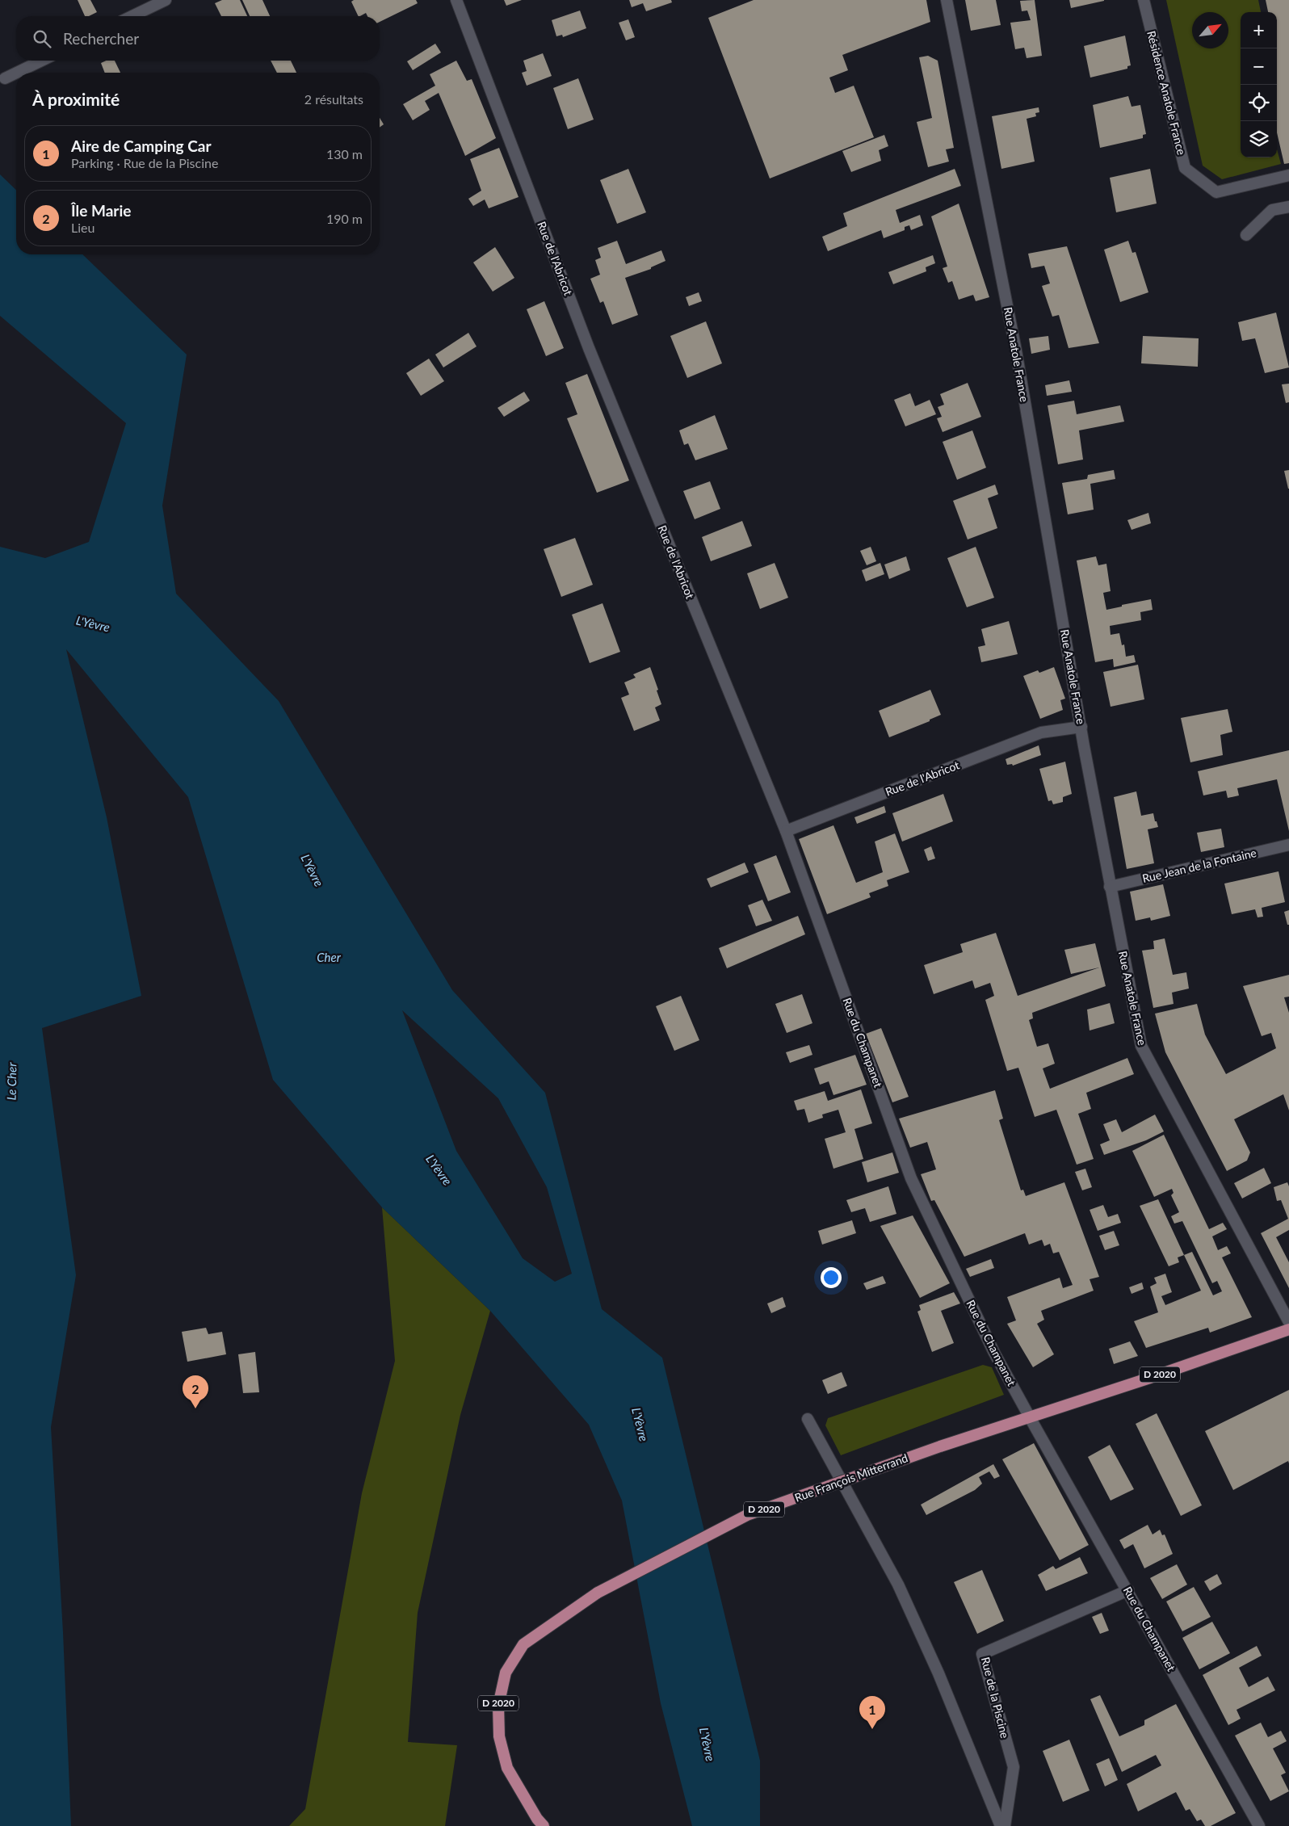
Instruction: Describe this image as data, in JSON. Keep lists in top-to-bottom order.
{
  "streets": {
    "main road": ["D 2020", "Rue François Mitterrand"],
    "street": [
      "Résidence Anatole France",
      "Rue de l'Abricot",
      "Rue Anatole France",
      "Rue Jean de la Fontaine",
      "Rue du Champanet",
      "Rue de la Piscine"
    ]
  },
  "crossings": [
    ["Rue de l'Abricot", "Rue Anatole France"],
    ["Rue de l'Abricot", "Rue du Champanet"],
    ["Rue Anatole France", "Rue Jean de la Fontaine"],
    ["Rue du Champanet", "Rue François Mitterrand"],
    ["Rue du Champanet", "Rue de la Piscine"]
  ],
  "water": ["L'Yèvre", "Cher", "Le Cher"],
  "north": "top right",
  "page": {
    "map_buttons": ["+", "−"],
    "search": "Rechercher",
    "heading": ["À proximité", "2 résultats"],
    "list": [
      {
        "mark": "1",
        "name": "Aire de Camping Car",
        "note": "Parking · Rue de la Piscine",
        "value": "130 m"
      },
      {
        "mark": "2",
        "name": "Île Marie",
        "note": "Lieu",
        "value": "190 m"
      }
    ],
    "pins": ["2", "1"]
  }
}
